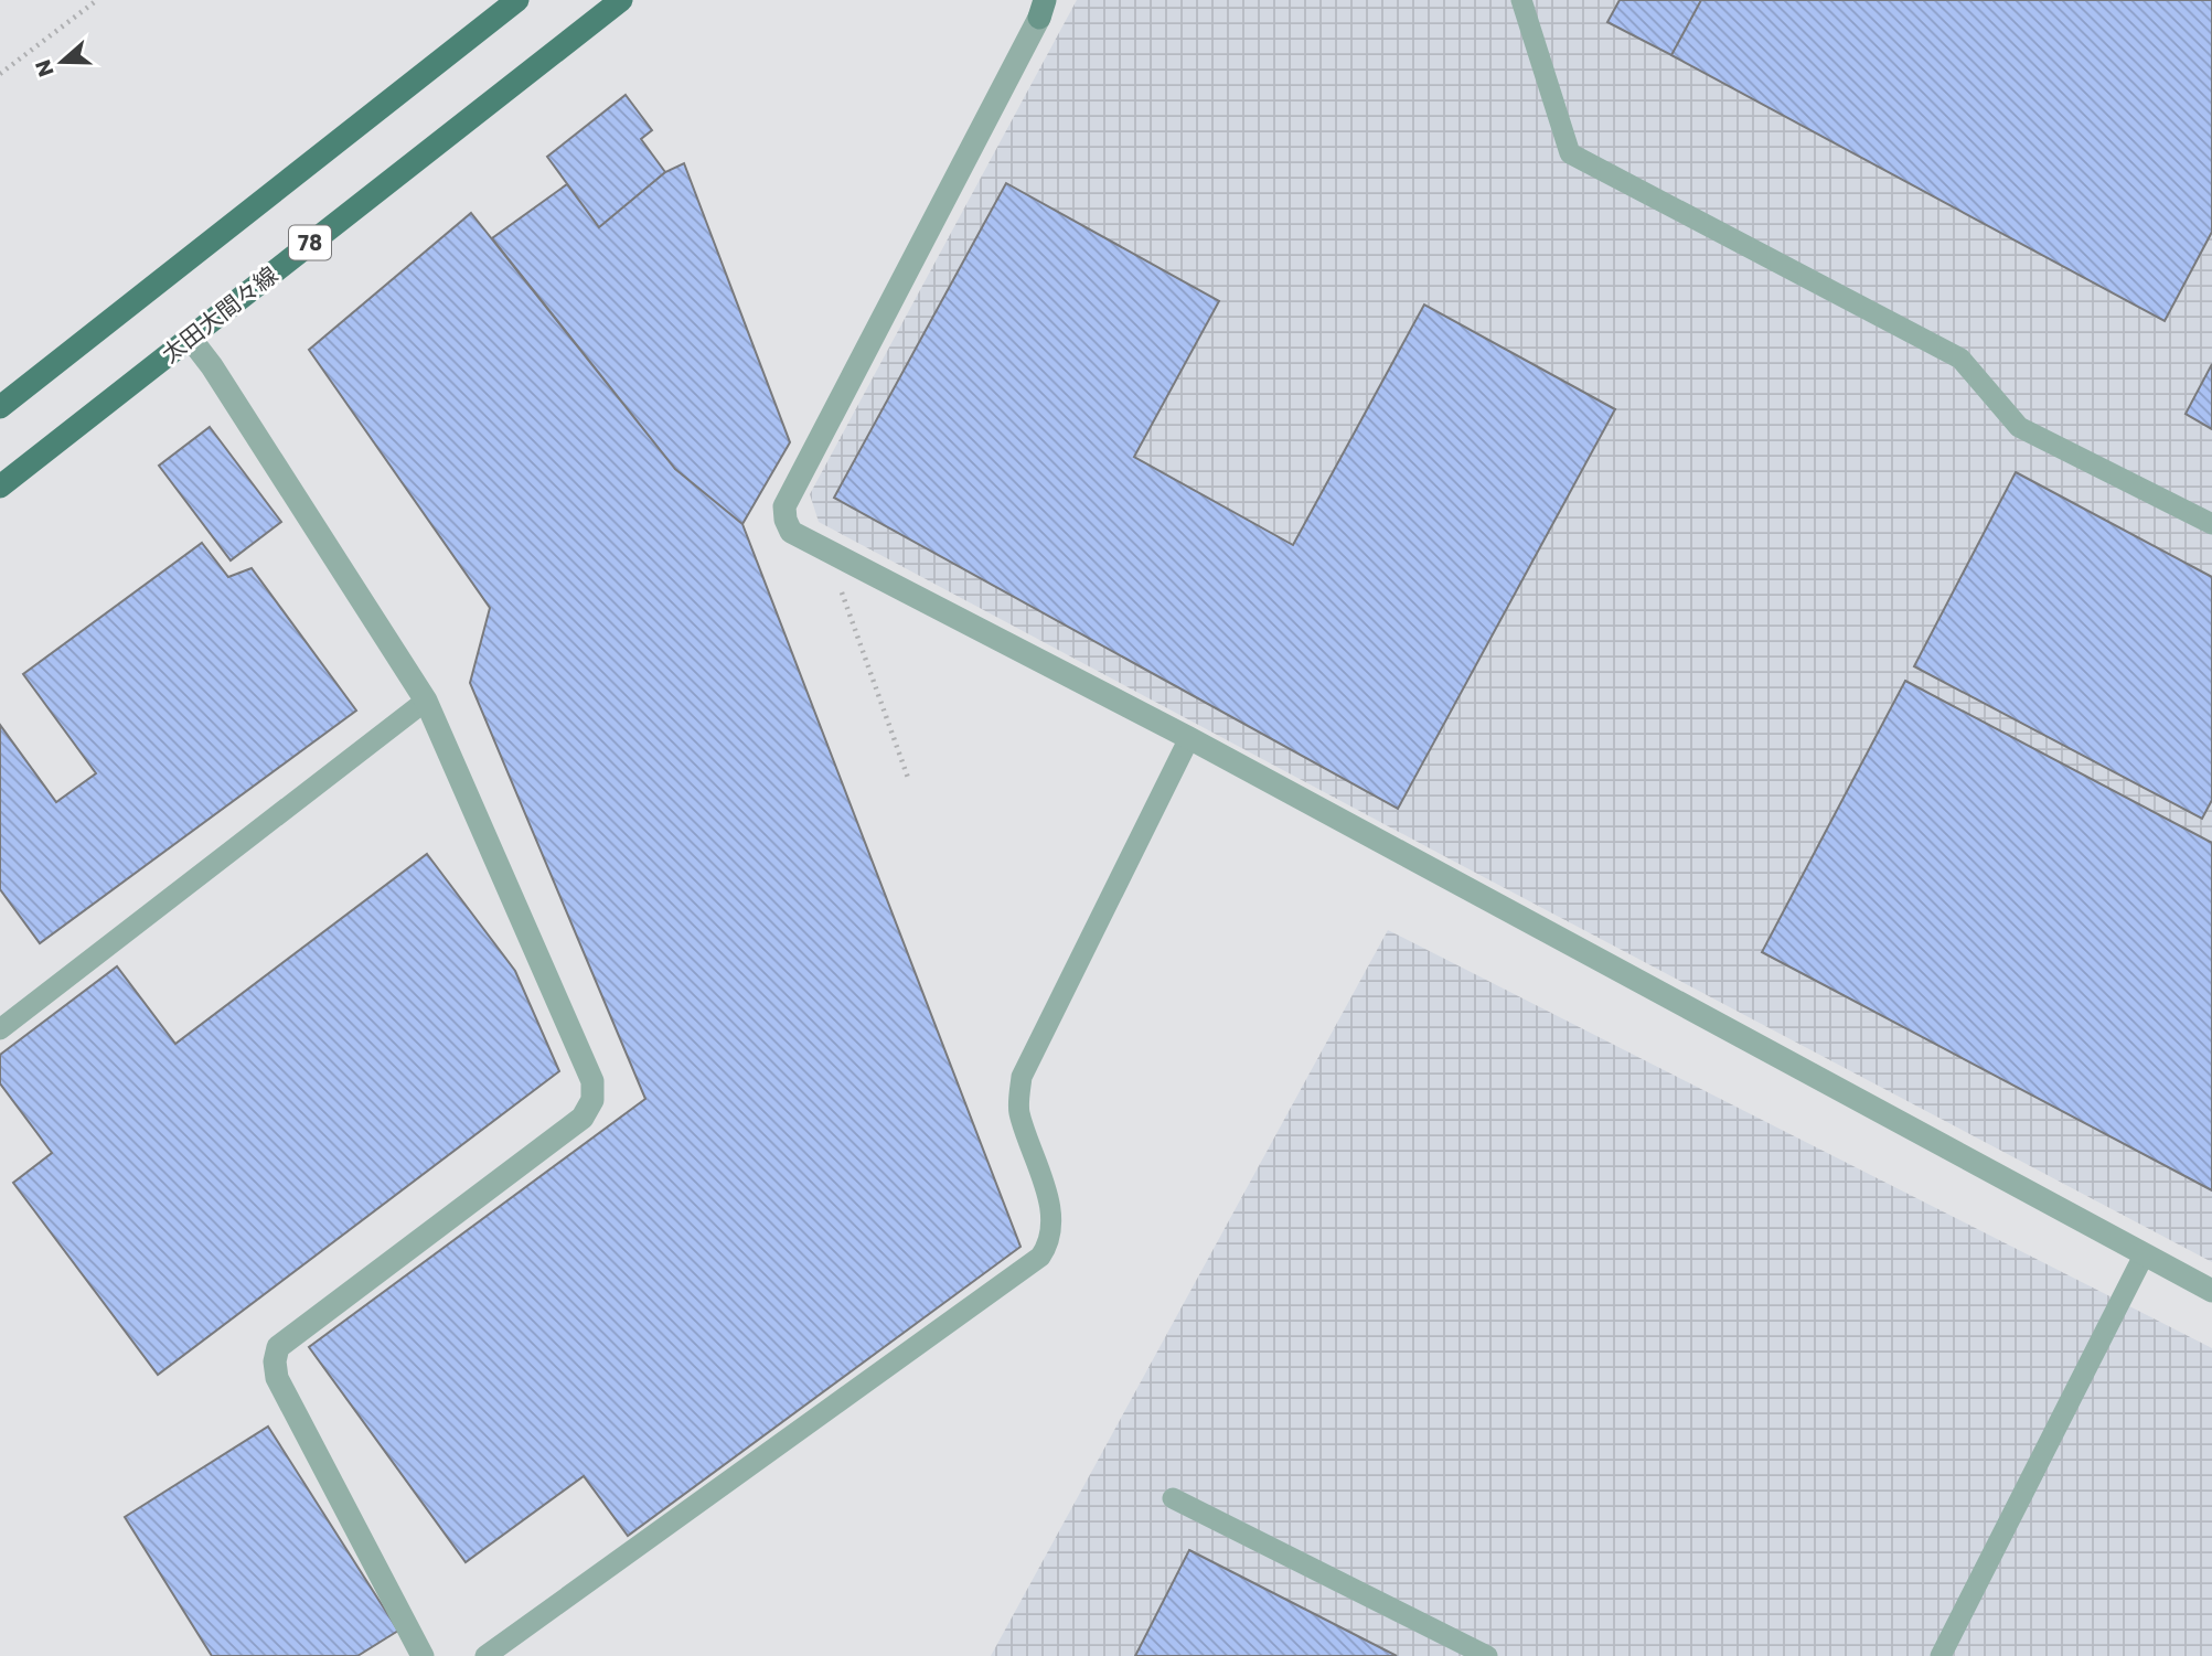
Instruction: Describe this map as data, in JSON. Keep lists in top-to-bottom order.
{
  "streets": {
    "main road": ["78", "太田大間々線"]
  },
  "north": "left"
}
